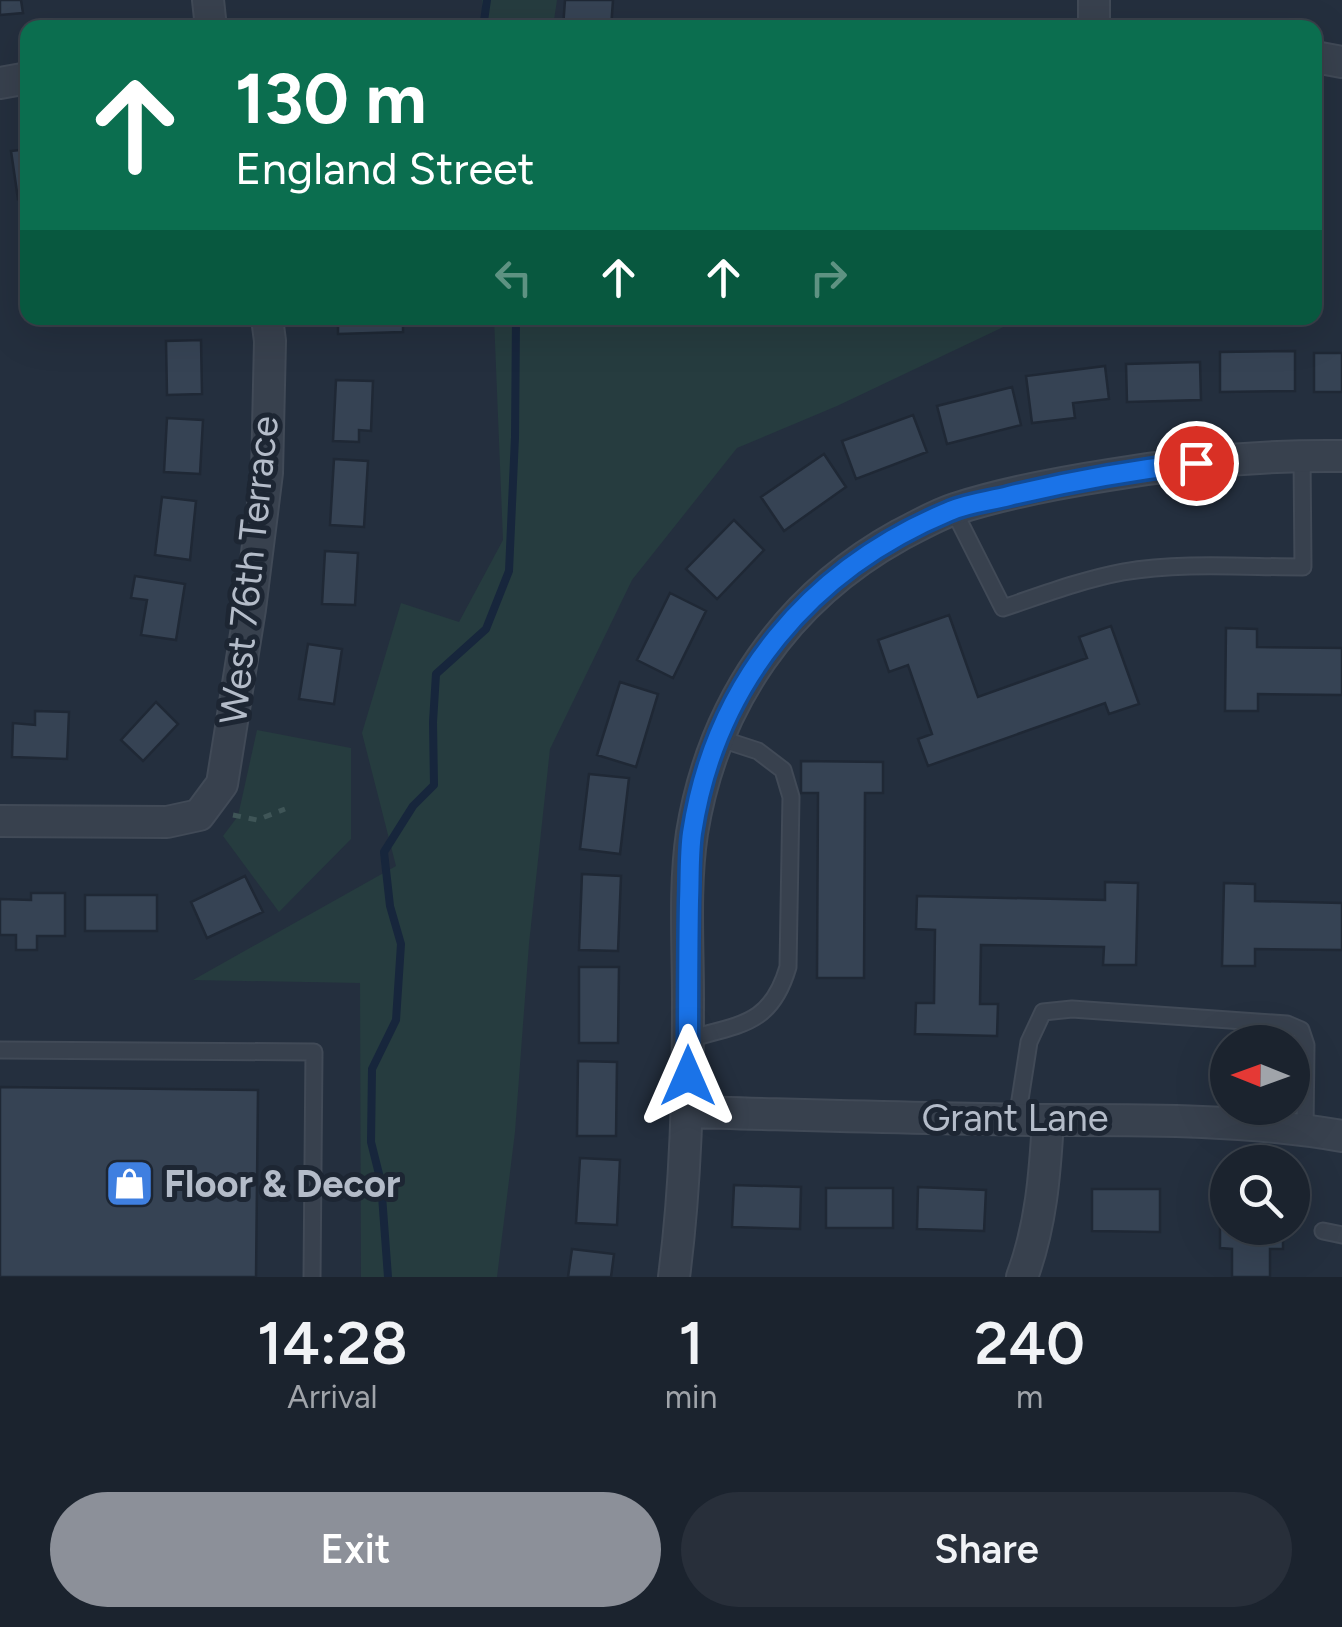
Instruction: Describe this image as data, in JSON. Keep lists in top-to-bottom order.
{
  "streets": {
    "street": ["West 76th Terrace", "Grant Lane"]
  },
  "places": {
    "shop": ["Floor & Decor"]
  },
  "north": "left",
  "page": {
    "turn": ["130 m", "England Street"],
    "eta": [
      "14:28",
      "Arrival",
      "1",
      "min",
      "240",
      "m"
    ],
    "buttons": ["Exit", "Share"]
  }
}
